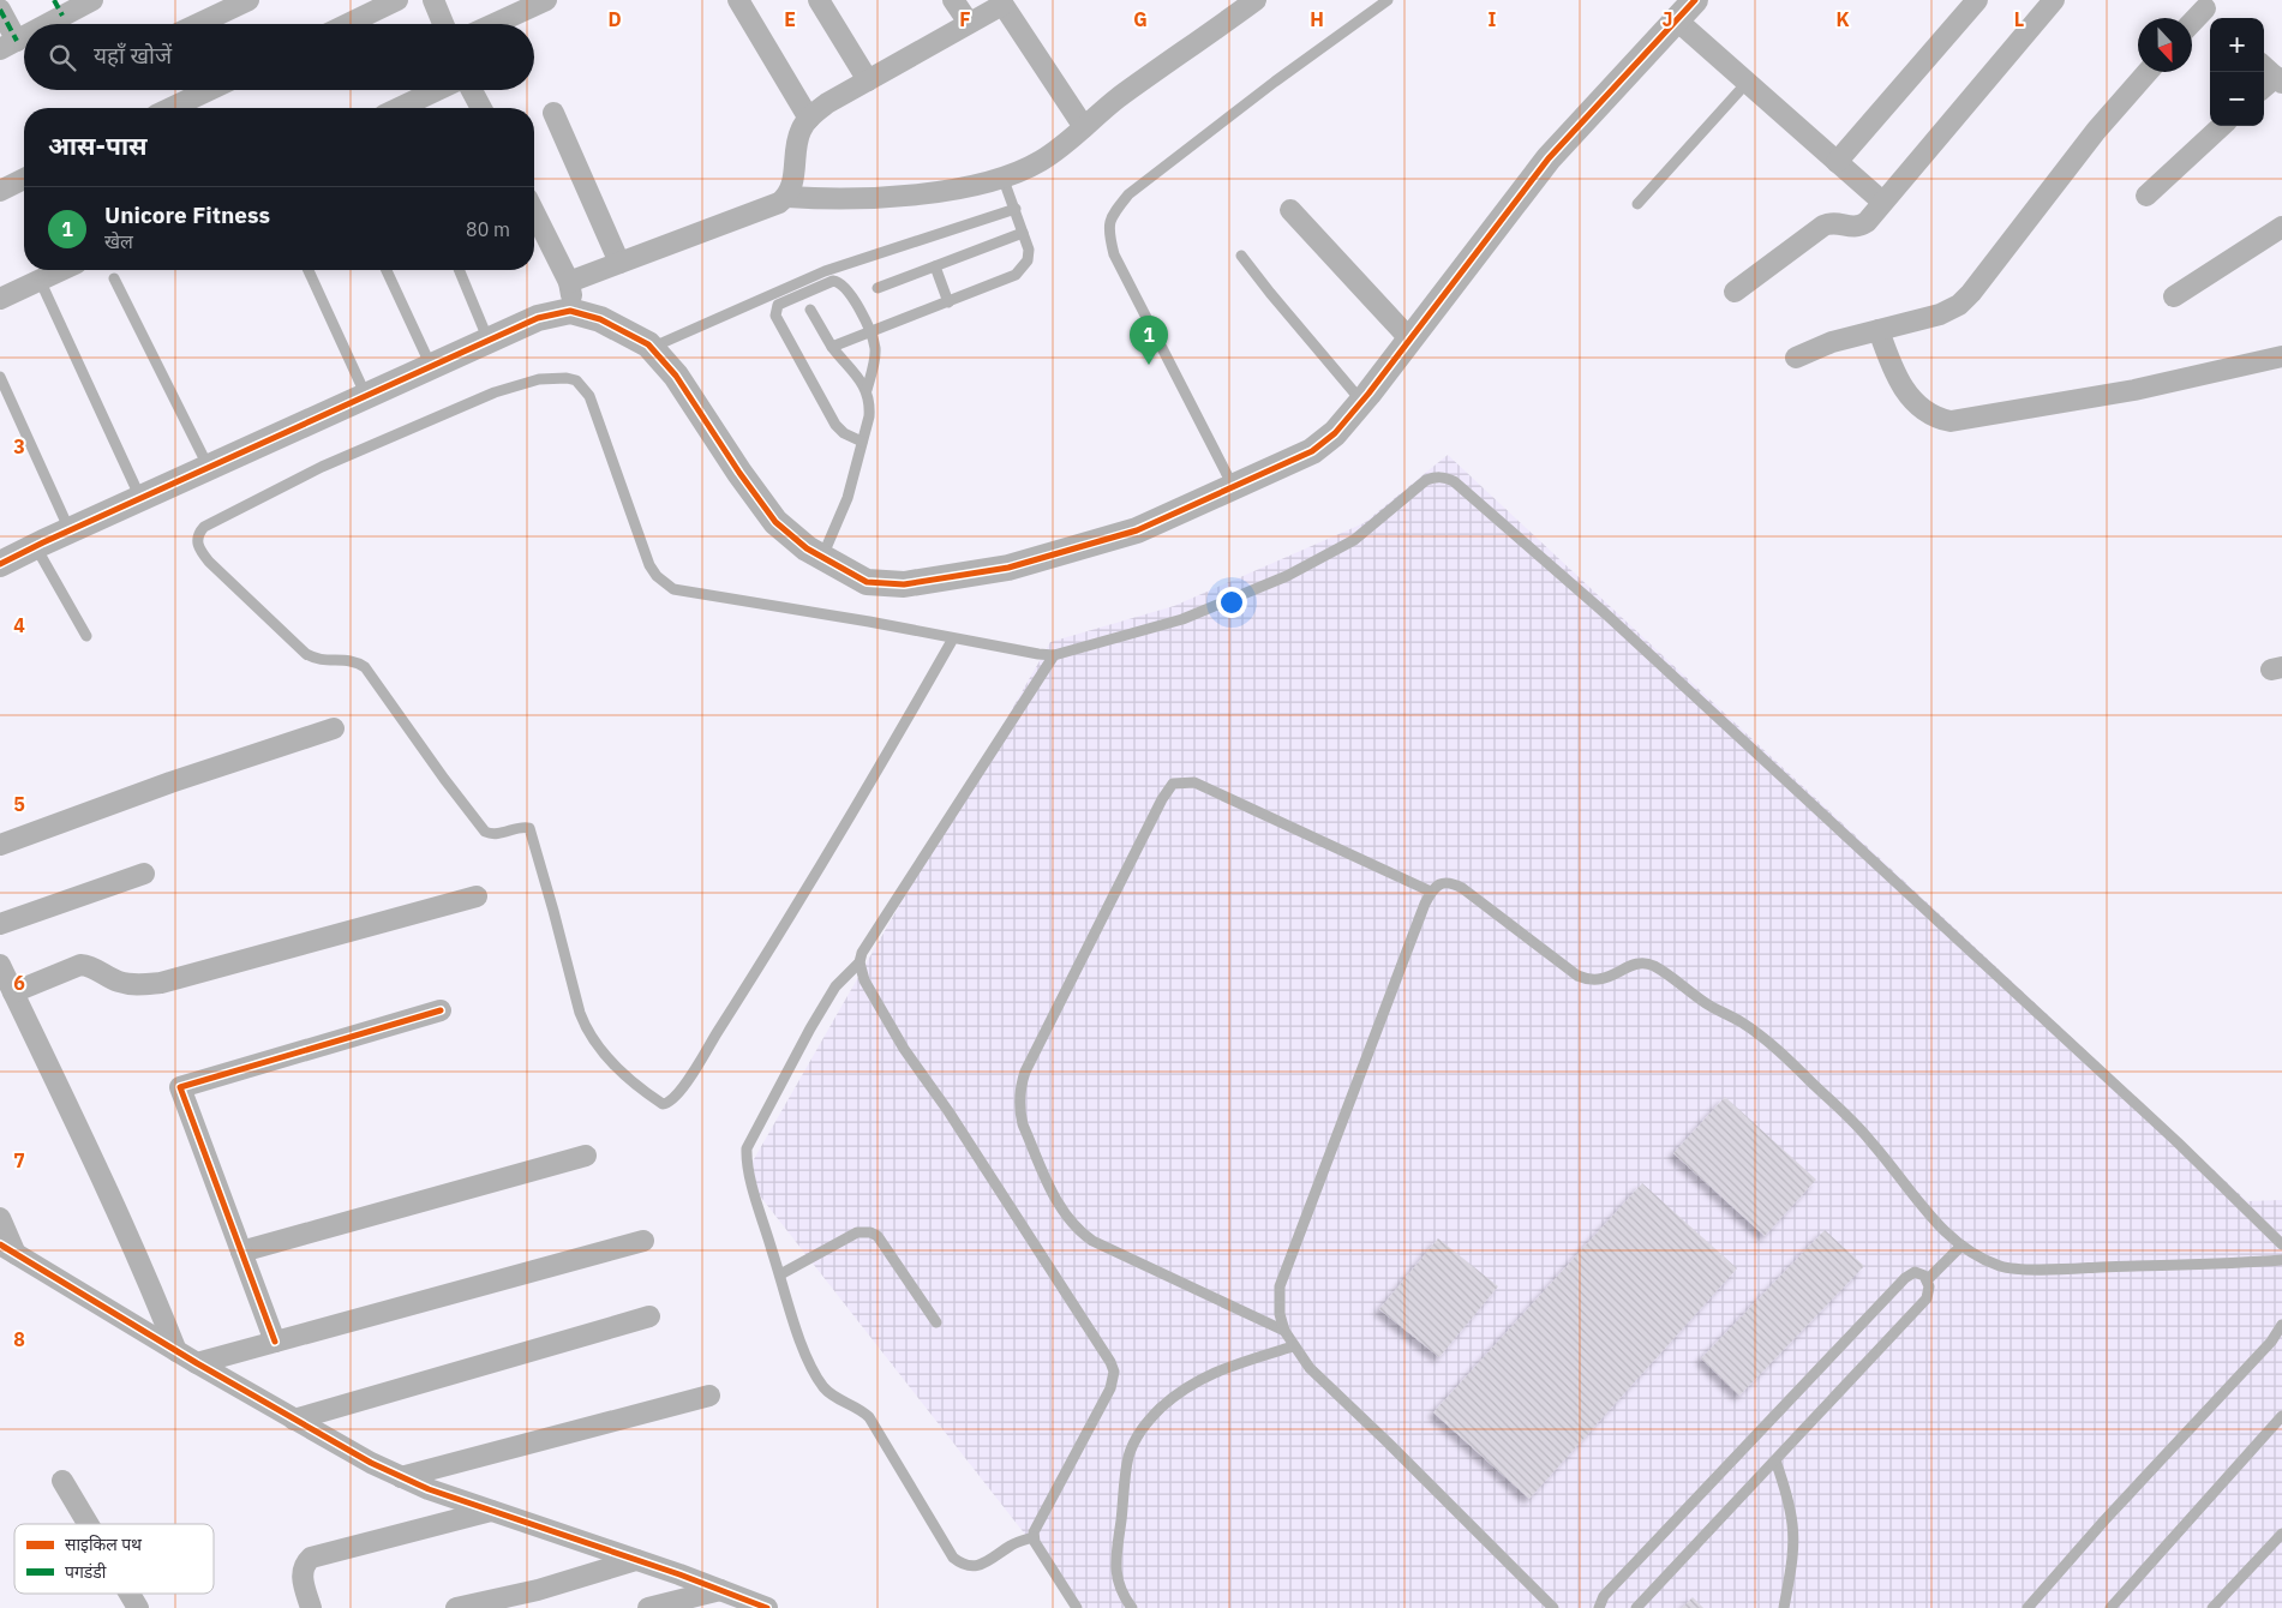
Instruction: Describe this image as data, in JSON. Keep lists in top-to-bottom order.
{
  "legend": ["साइकिल पथ", "पगडंडी"],
  "north": "bottom",
  "page": {
    "map_buttons": ["+", "−"],
    "search": "यहाँ खोजें",
    "heading": "आस-पास",
    "list": [
      {
        "mark": "1",
        "name": "Unicore Fitness",
        "note": "खेल",
        "value": "80 m"
      }
    ],
    "pins": "1"
  },
  "grid": {
    "columns": [
      "D",
      "E",
      "F",
      "G",
      "H",
      "I",
      "J",
      "K",
      "L"
    ],
    "rows": [
      "3",
      "4",
      "5",
      "6",
      "7",
      "8"
    ]
  }
}
